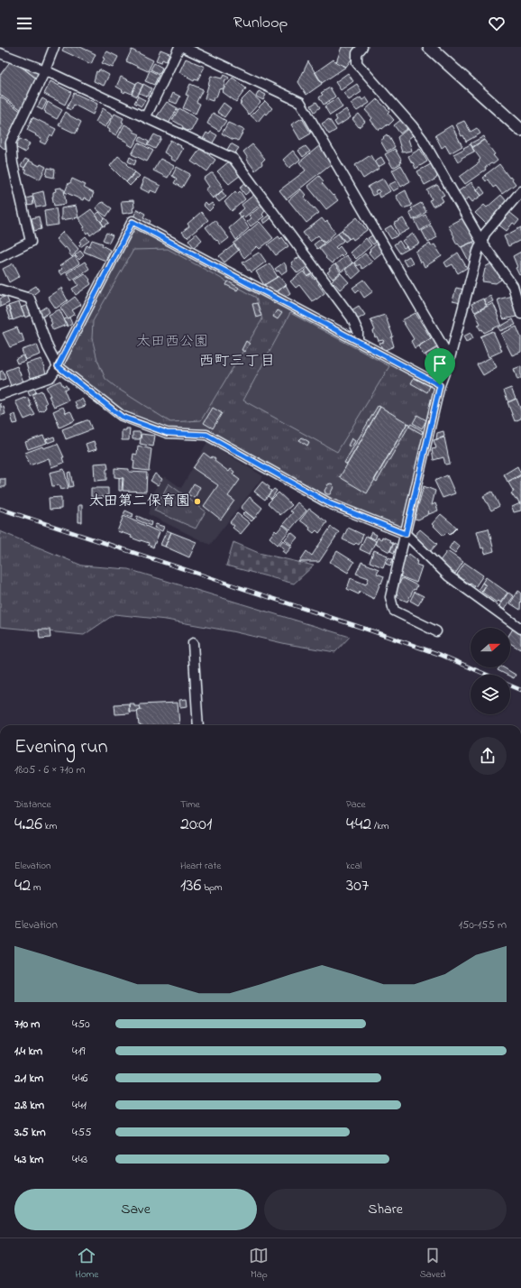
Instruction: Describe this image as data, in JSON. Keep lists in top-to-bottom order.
{
  "districts": ["西町三丁目"],
  "parks": ["太田西公園"],
  "places": ["太田第二保育園"],
  "north": "right",
  "page": {
    "header": "Runloop",
    "heading": ["Evening run", "18:05 · 6 × 710 m"],
    "stats": [
      ["Distance", "4.26 km"],
      ["Time", "20:01"],
      ["Pace", "4:42 /km"],
      ["Elevation", "42 m"],
      ["Heart rate", "136 bpm"],
      ["kcal", "307"]
    ],
    "chart": ["Elevation", "150–155 m"],
    "list": [
      {
        "name": "710 m",
        "note": "4:50"
      },
      {
        "name": "1.4 km",
        "note": "4:19"
      },
      {
        "name": "2.1 km",
        "note": "4:46"
      },
      {
        "name": "2.8 km",
        "note": "4:41"
      },
      {
        "name": "3.5 km",
        "note": "4:55"
      },
      {
        "name": "4.3 km",
        "note": "4:43"
      }
    ],
    "buttons": ["Save", "Share"],
    "tabs": ["Home", "Map", "Saved"]
  }
}
